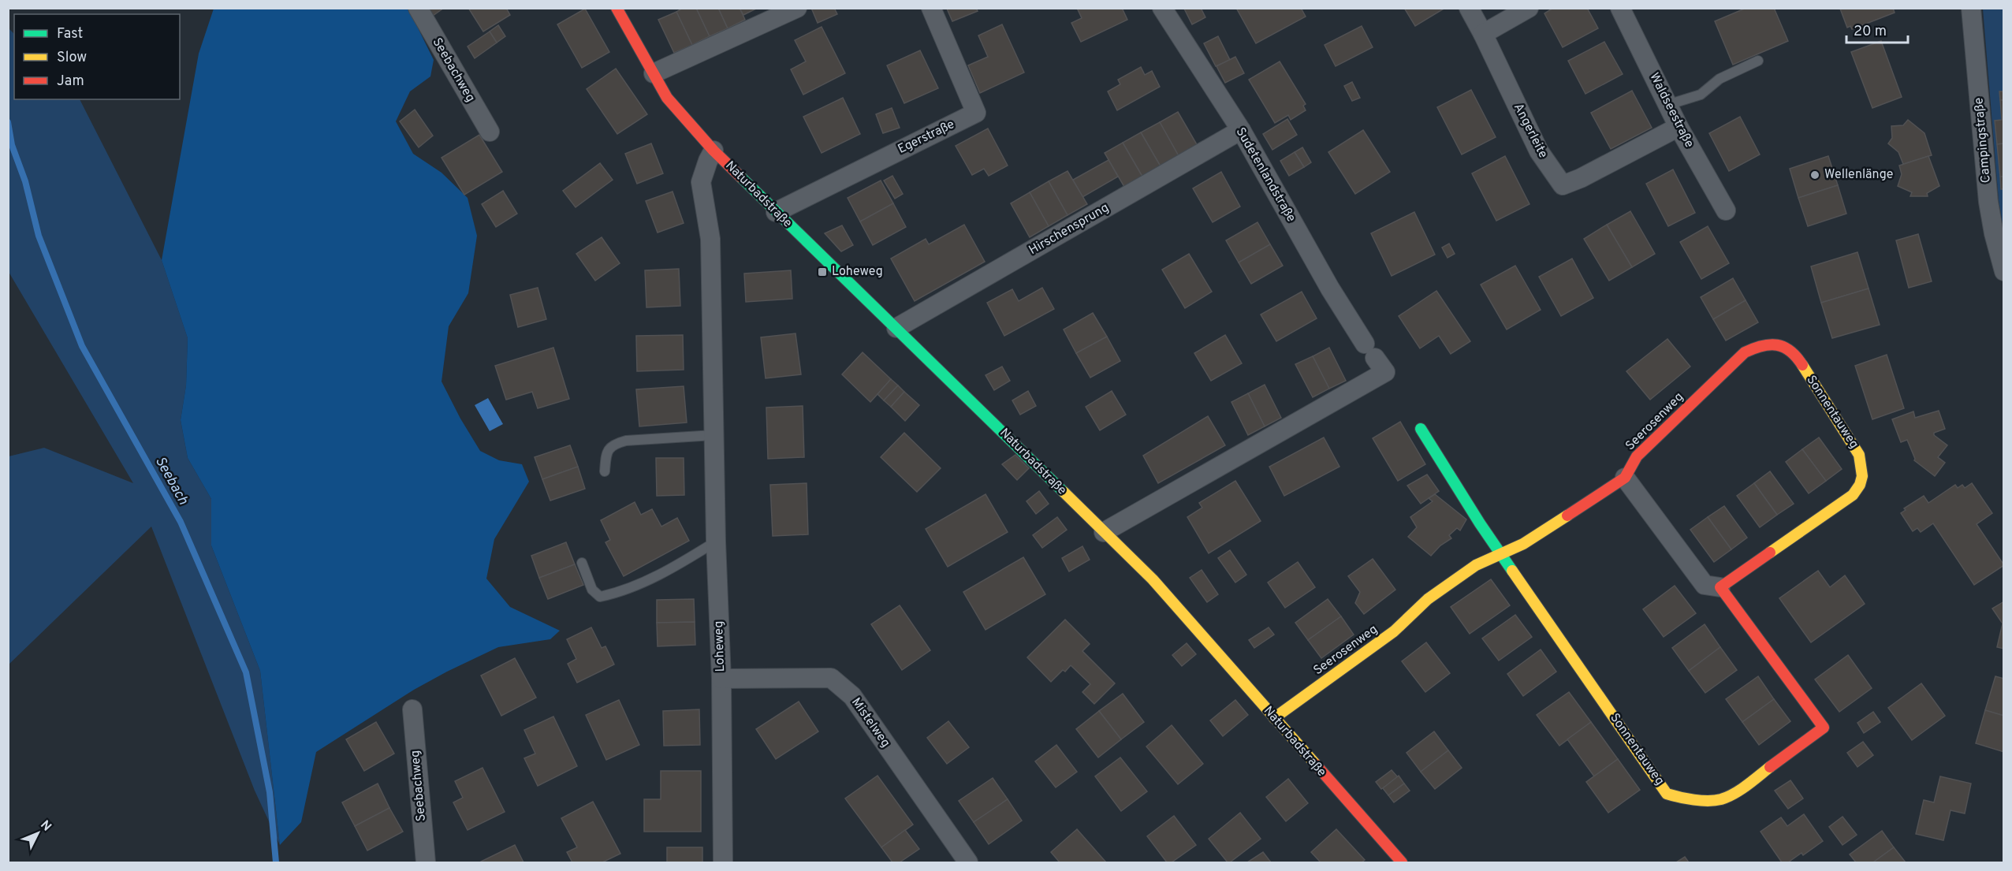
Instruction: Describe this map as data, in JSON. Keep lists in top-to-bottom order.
{
  "streets": {
    "street": [
      "Seebachweg",
      "Waldseestraße",
      "Angerleite",
      "Egerstraße",
      "Campingstraße",
      "Sudetenlandstraße",
      "Naturbadstraße",
      "Hirschensprung",
      "Sonnentauweg",
      "Seerosenweg",
      "Loheweg",
      "Mistelweg"
    ]
  },
  "crossings": [
    ["Waldseestraße", "Angerleite"],
    ["Egerstraße", "Naturbadstraße"],
    ["Sudetenlandstraße", "Naturbadstraße"],
    ["Sudetenlandstraße", "Hirschensprung"],
    ["Naturbadstraße", "Hirschensprung"],
    ["Naturbadstraße", "Seerosenweg"],
    ["Naturbadstraße", "Loheweg"],
    ["Sonnentauweg", "Seerosenweg"],
    ["Loheweg", "Mistelweg"]
  ],
  "water": ["Seebach"],
  "places": {
    "other": ["Wellenlänge"],
    "transit": ["Loheweg"]
  },
  "legend": ["Fast", "Slow", "Jam"],
  "scale_bar": "20 m",
  "north": "top right"
}
